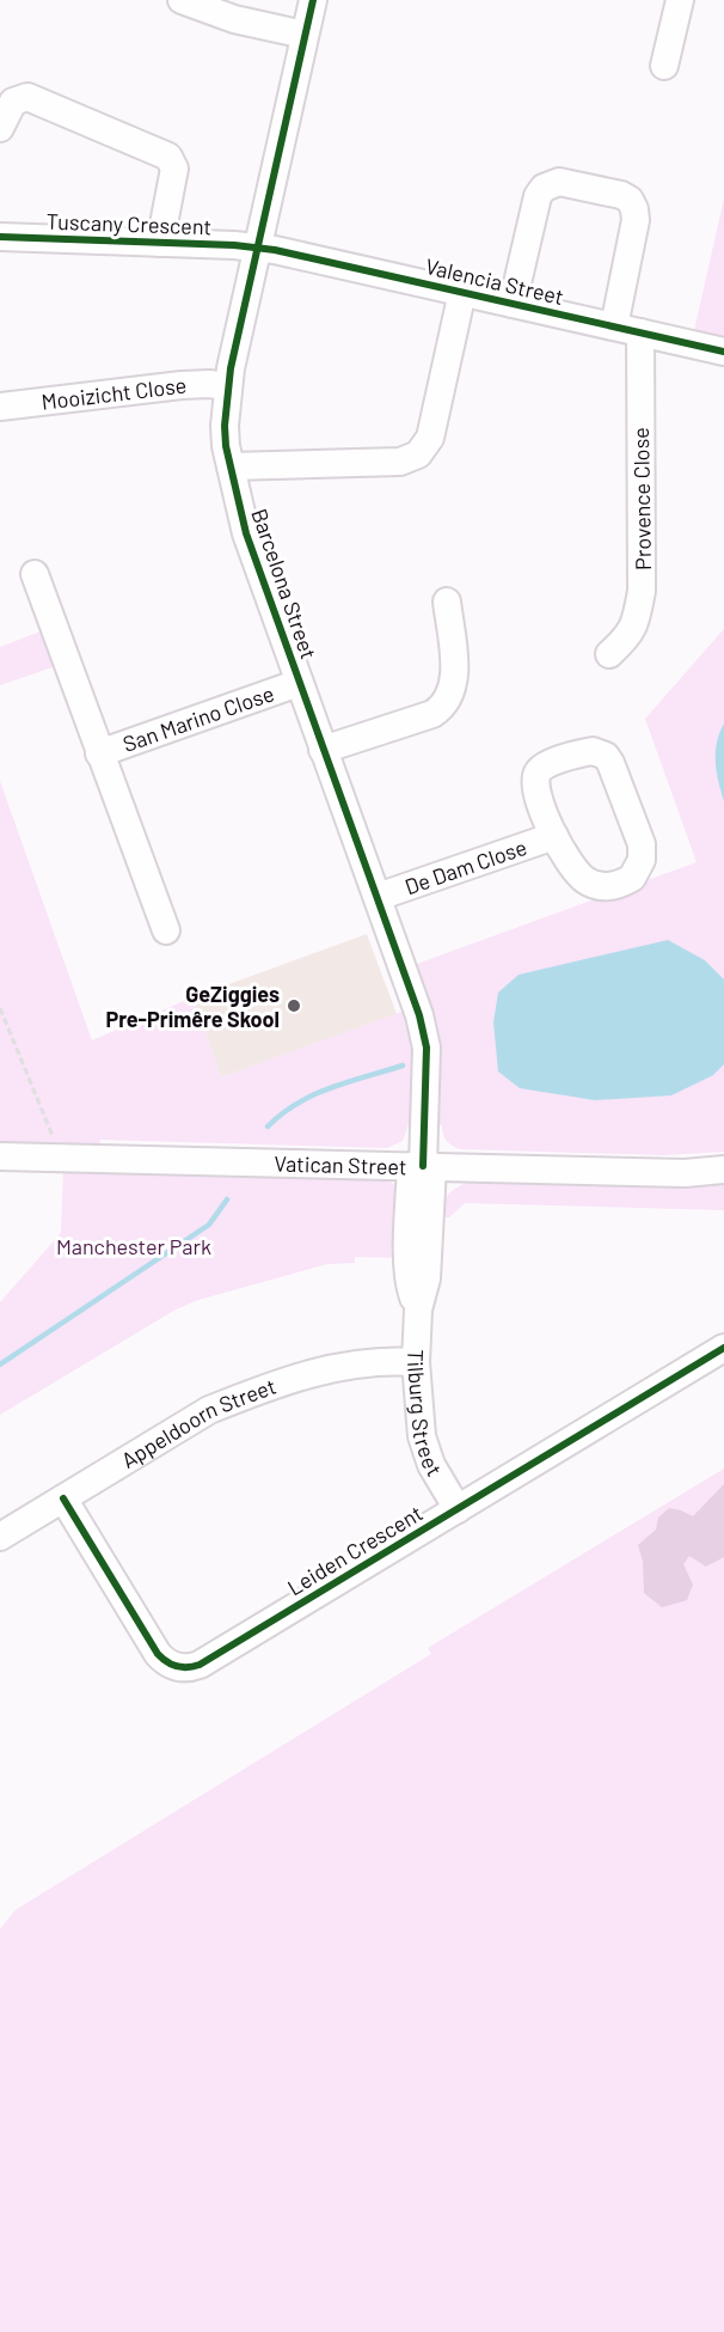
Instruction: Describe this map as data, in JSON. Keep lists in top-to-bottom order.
{
  "streets": {
    "street": [
      "Tuscany Crescent",
      "Valencia Street",
      "Mooizicht Close",
      "Provence Close",
      "Barcelona Street",
      "San Marino Close",
      "De Dam Close",
      "Vatican Street",
      "Tilburg Street",
      "Appeldoorn Street",
      "Leiden Crescent"
    ]
  },
  "crossings": [
    ["Tuscany Crescent", "Valencia Street"],
    ["Tuscany Crescent", "Barcelona Street"],
    ["Valencia Street", "Provence Close"],
    ["Valencia Street", "Barcelona Street"],
    ["Mooizicht Close", "Barcelona Street"],
    ["Barcelona Street", "San Marino Close"],
    ["Barcelona Street", "De Dam Close"],
    ["Barcelona Street", "Vatican Street"],
    ["Barcelona Street", "Tilburg Street"],
    ["Vatican Street", "Tilburg Street"],
    ["Tilburg Street", "Appeldoorn Street"],
    ["Tilburg Street", "Leiden Crescent"],
    ["Appeldoorn Street", "Leiden Crescent"]
  ],
  "parks": ["Manchester Park"],
  "places": ["GeZiggies Pre-Primêre Skool"]
}
